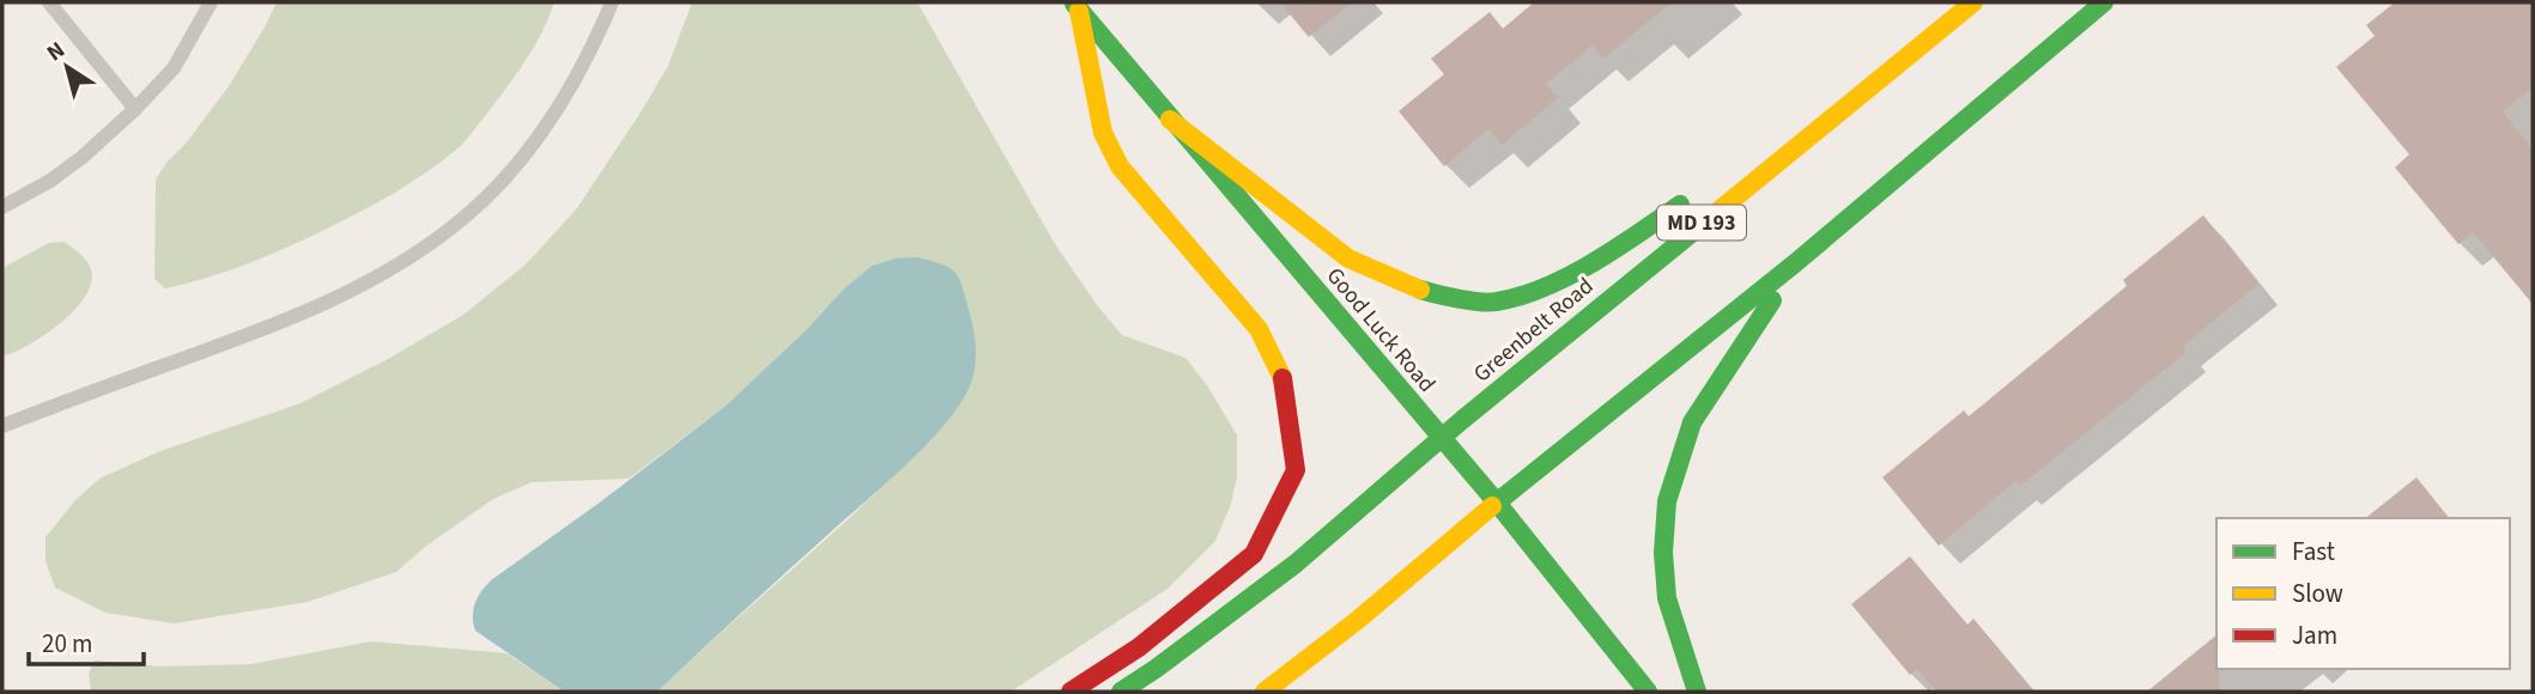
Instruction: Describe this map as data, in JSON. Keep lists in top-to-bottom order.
{
  "streets": {
    "main road": ["MD 193", "Good Luck Road", "Greenbelt Road"]
  },
  "crossings": [
    ["Good Luck Road", "Greenbelt Road"]
  ],
  "legend": ["Fast", "Slow", "Jam"],
  "scale_bar": "20 m",
  "north": "top left"
}
